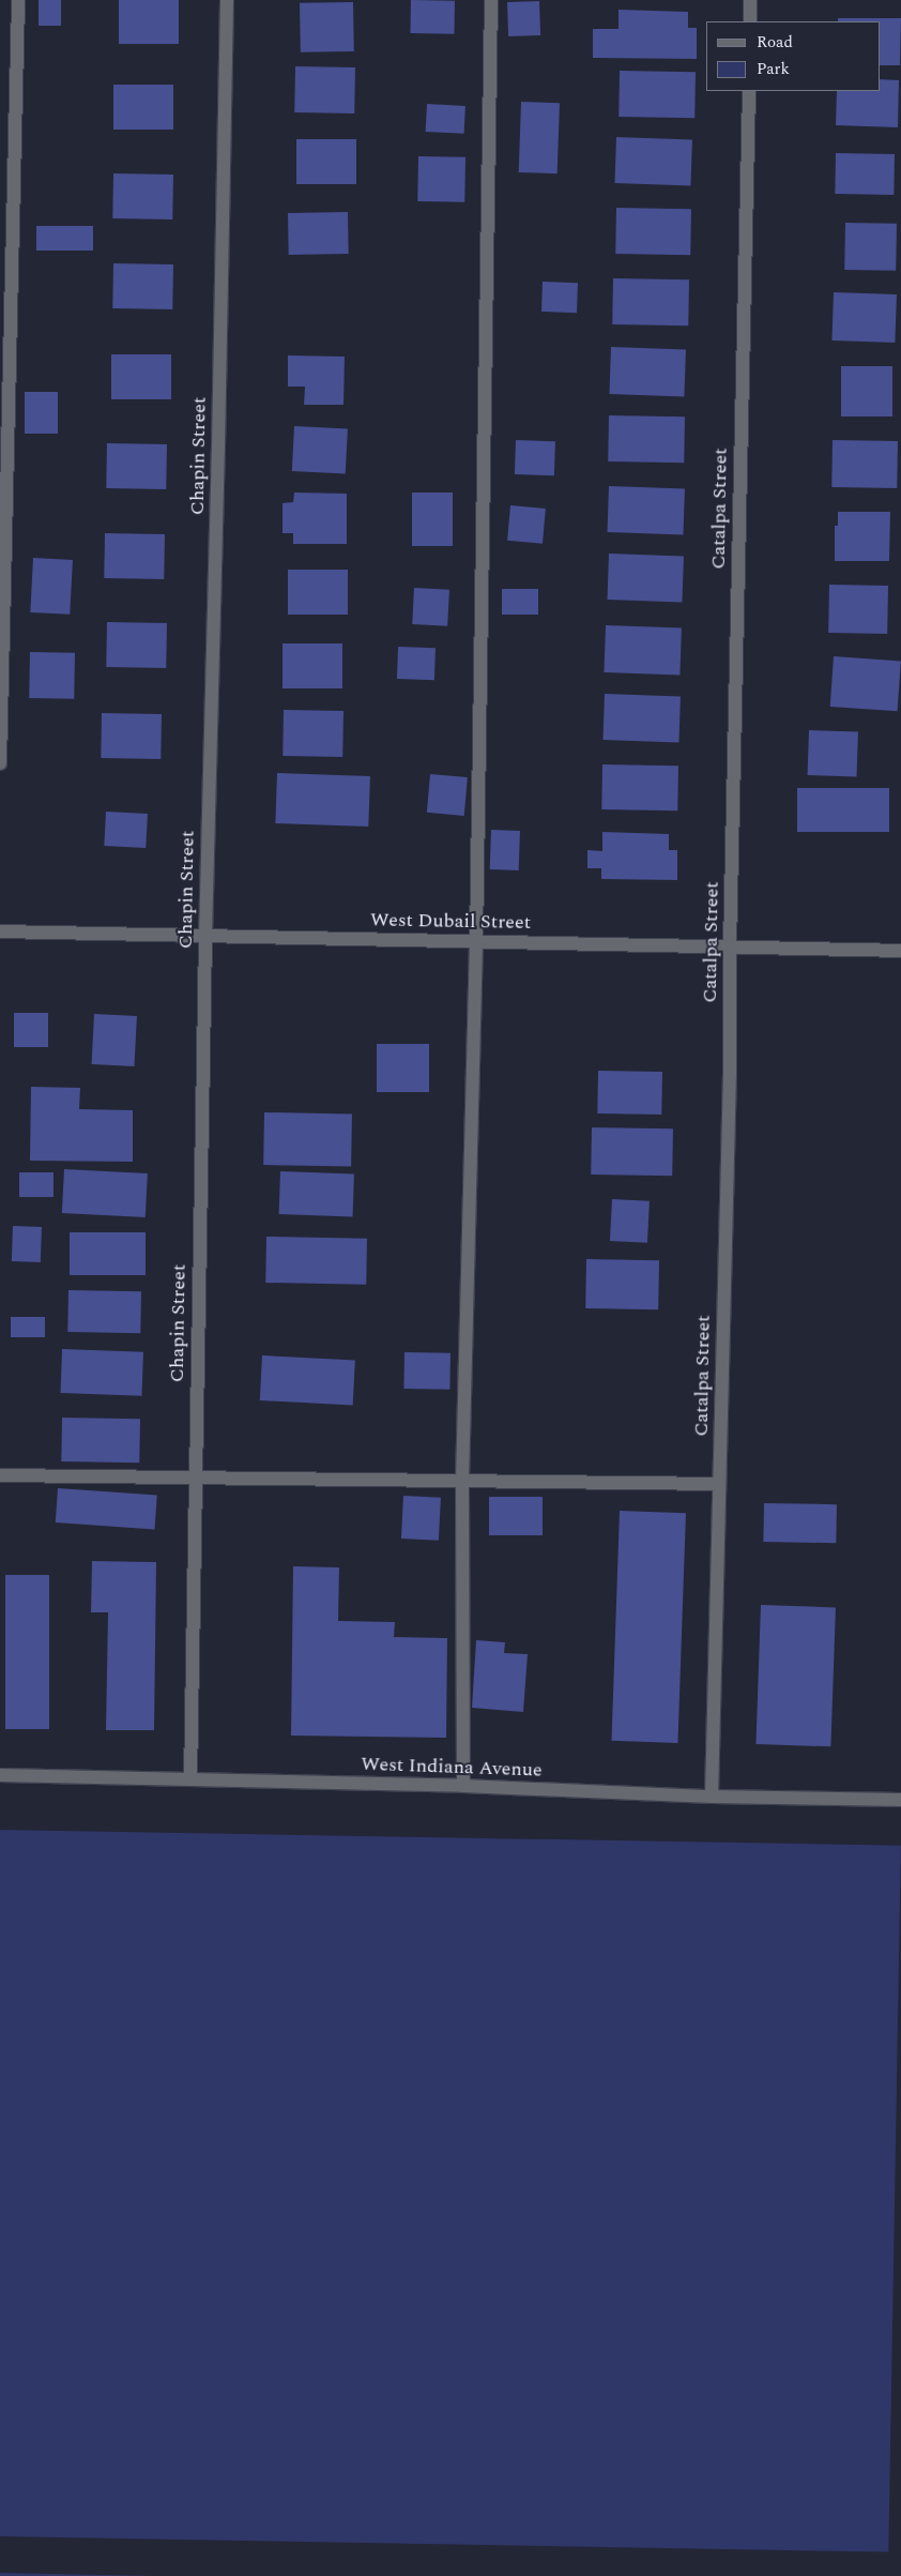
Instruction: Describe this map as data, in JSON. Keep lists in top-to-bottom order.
{
  "streets": {
    "street": [
      "Chapin Street",
      "Catalpa Street",
      "West Dubail Street",
      "West Indiana Avenue"
    ]
  },
  "crossings": [
    ["Chapin Street", "West Dubail Street"],
    ["Chapin Street", "West Indiana Avenue"],
    ["Catalpa Street", "West Dubail Street"],
    ["Catalpa Street", "West Indiana Avenue"]
  ],
  "legend": ["Road", "Park"]
}
